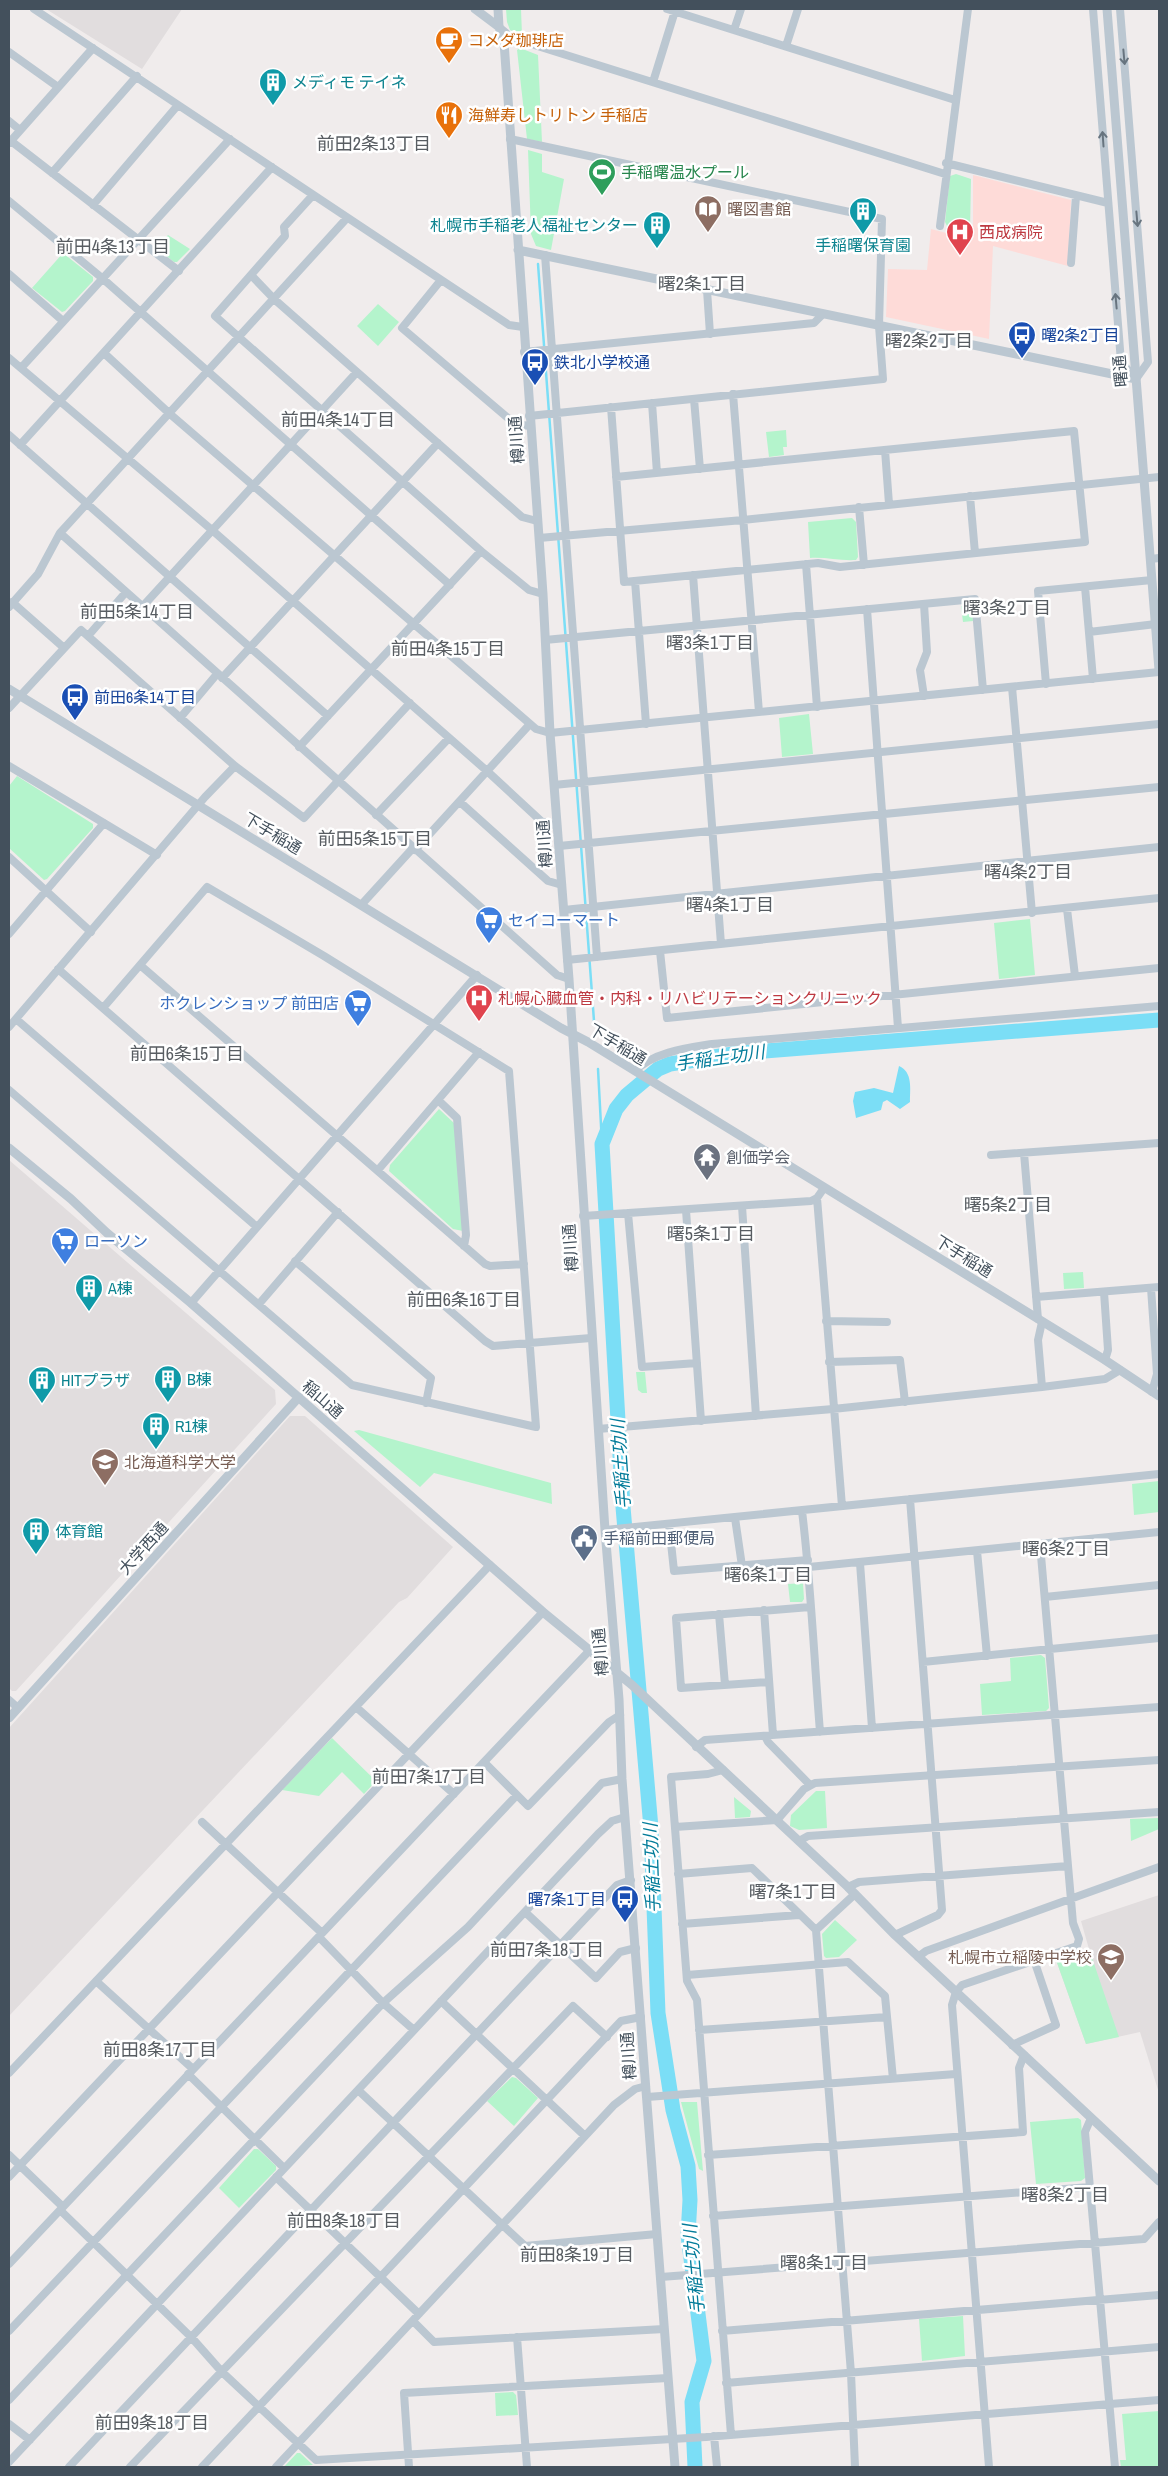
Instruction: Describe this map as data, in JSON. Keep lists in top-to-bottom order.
{
  "streets": {
    "street": [
      "曙通",
      "樽川通",
      "下手稲通",
      "稲山通",
      "大学西通"
    ]
  },
  "crossings": [
    ["樽川通", "下手稲通"],
    ["樽川通", "稲山通"],
    ["稲山通", "大学西通"]
  ],
  "districts": [
    "前田2条13丁目",
    "前田4条13丁目",
    "曙2条1丁目",
    "曙2条2丁目",
    "前田4条14丁目",
    "曙3条2丁目",
    "前田5条14丁目",
    "曙3条1丁目",
    "前田4条15丁目",
    "前田5条15丁目",
    "曙4条2丁目",
    "曙4条1丁目",
    "前田6条15丁目",
    "曙5条2丁目",
    "曙5条1丁目",
    "前田6条16丁目",
    "曙6条2丁目",
    "曙6条1丁目",
    "前田7条17丁目",
    "曙7条1丁目",
    "前田7条18丁目",
    "前田8条17丁目",
    "曙8条2丁目",
    "前田8条18丁目",
    "前田8条19丁目",
    "曙8条1丁目",
    "前田9条18丁目"
  ],
  "water": ["手稲土功川"],
  "places": {
    "cafe": ["コメダ珈琲店"],
    "building": [
      "メディモ テイネ",
      "手稲曙保育園",
      "札幌市手稲老人福祉センター",
      "A棟",
      "B棟",
      "HITプラザ",
      "R1棟",
      "体育館"
    ],
    "restaurant": ["海鮮寿しトリトン 手稲店"],
    "sports": ["手稲曙温水プール"],
    "library": ["曙図書館"],
    "hospital": ["西成病院", "札幌心臓血管・内科・リハビリテーションクリニック"],
    "bus stop": [
      "曙2条2丁目",
      "鉄北小学校通",
      "前田6条14丁目",
      "曙7条1丁目"
    ],
    "supermarket": ["セイコーマート", "ホクレンショップ 前田店", "ローソン"],
    "temple": ["創価学会"],
    "school or university": ["北海道科学大学", "札幌市立稲陵中学校"],
    "public building": ["手稲前田郵便局"]
  }
}
